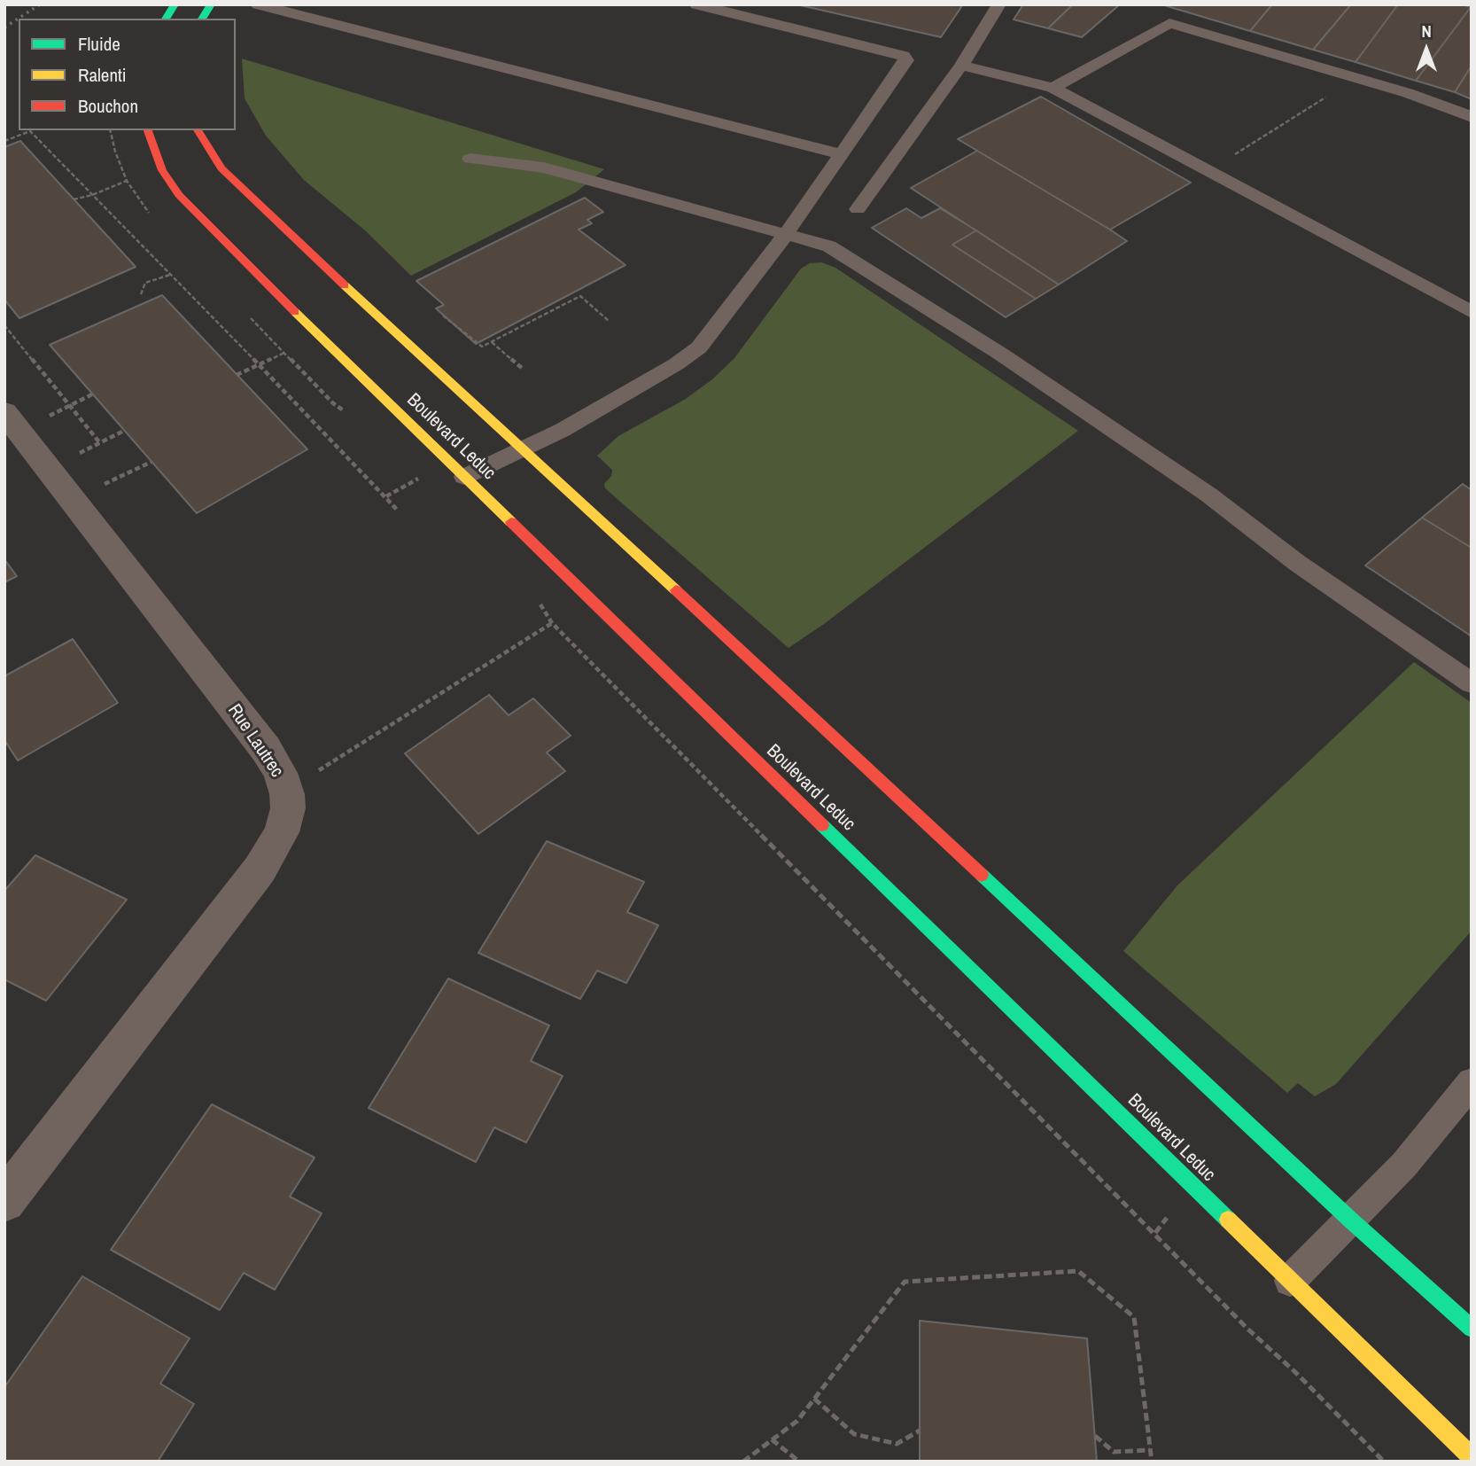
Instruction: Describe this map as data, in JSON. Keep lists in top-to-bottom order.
{
  "streets": {
    "street": ["Boulevard Leduc", "Rue Lautrec"]
  },
  "legend": ["Fluide", "Ralenti", "Bouchon"],
  "north": "top"
}
